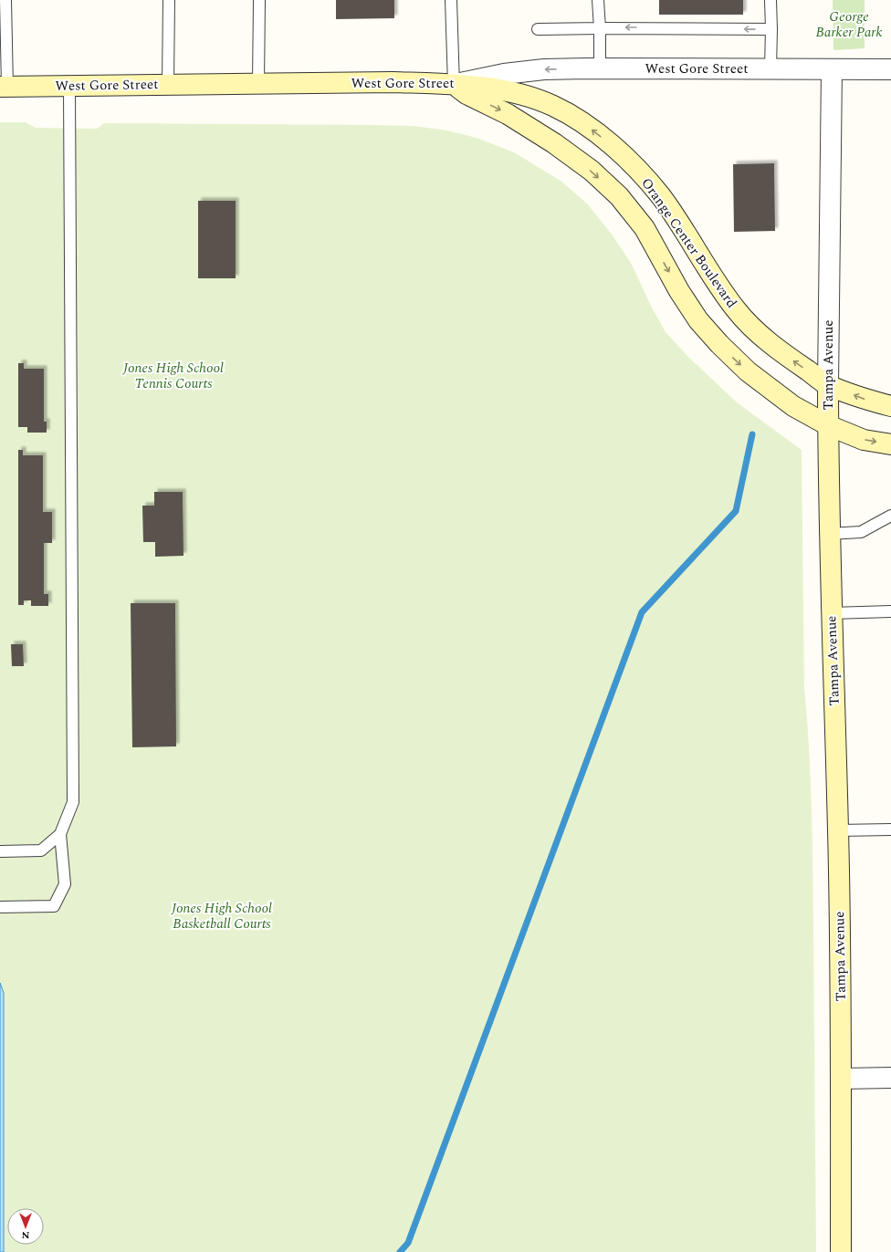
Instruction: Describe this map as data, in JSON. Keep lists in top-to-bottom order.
{
  "streets": {
    "street": ["West Gore Street", "Orange Center Boulevard", "Tampa Avenue"]
  },
  "crossings": [
    ["West Gore Street", "Orange Center Boulevard"],
    ["West Gore Street", "Tampa Avenue"],
    ["Orange Center Boulevard", "Tampa Avenue"]
  ],
  "parks": ["George Barker Park", "Jones High School Tennis Courts", "Jones High School Basketball Courts"],
  "north": "bottom"
}
